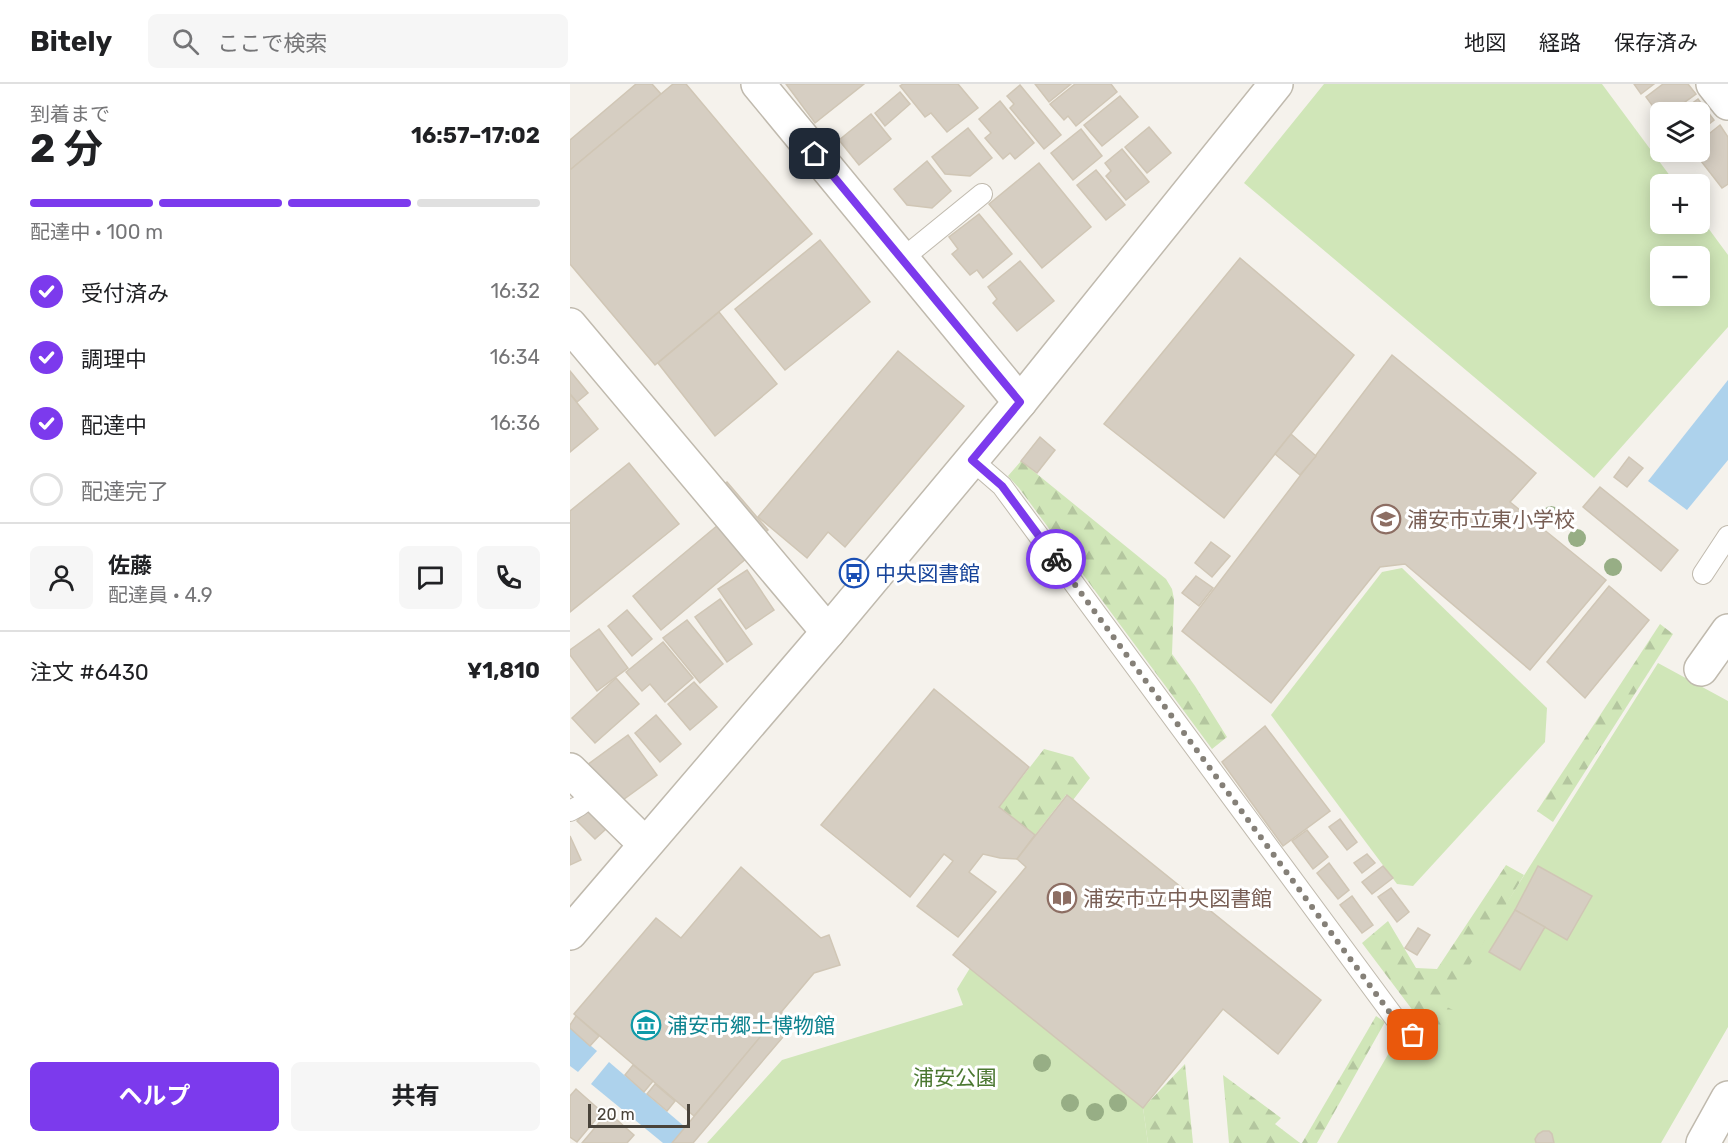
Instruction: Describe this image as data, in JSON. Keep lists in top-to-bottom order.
{
  "parks": ["浦安公園"],
  "places": {
    "school or university": ["浦安市立東小学校"],
    "bus stop": ["中央図書館"],
    "library": ["浦安市立中央図書館"],
    "museum": ["浦安市郷土博物館"]
  },
  "scale_bar": "20 m",
  "page": {
    "header": "Bitely",
    "search": "ここで検索",
    "nav": ["地図", "経路", "保存済み"],
    "heading": ["2 分", "到着まで", "16:57–17:02"],
    "panel": [
      "佐藤",
      "配達員 · 4.9",
      "注文 #6430",
      "¥1,810"
    ],
    "map_buttons": ["+", "−"],
    "bar": "配達中 · 100 m",
    "list": [
      ["受付済み", "16:32"],
      ["調理中", "16:34"],
      ["配達中", "16:36"],
      "配達完了"
    ],
    "buttons": ["ヘルプ", "共有"],
    "scale": "20 m"
  }
}
